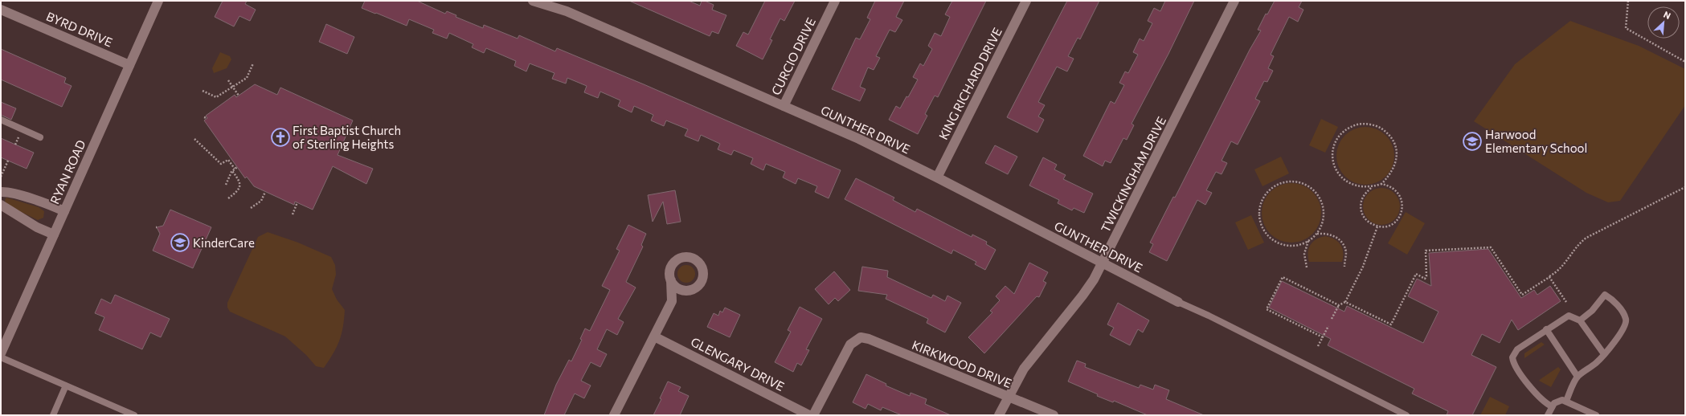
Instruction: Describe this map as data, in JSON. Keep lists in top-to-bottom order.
{
  "streets": {
    "street": [
      "BYRD DRIVE",
      "CURCIO DRIVE",
      "KING RICHARD DRIVE",
      "GUNTHER DRIVE",
      "RYAN ROAD",
      "TWICKINGHAM DRIVE",
      "GLENGARY DRIVE",
      "KIRKWOOD DRIVE"
    ]
  },
  "crossings": [
    ["BYRD DRIVE", "RYAN ROAD"],
    ["CURCIO DRIVE", "GUNTHER DRIVE"],
    ["KING RICHARD DRIVE", "GUNTHER DRIVE"],
    ["GUNTHER DRIVE", "TWICKINGHAM DRIVE"],
    ["TWICKINGHAM DRIVE", "KIRKWOOD DRIVE"]
  ],
  "places": {
    "church": ["First Baptist Church of Sterling Heights"],
    "school or university": ["Harwood Elementary School", "KinderCare"]
  },
  "north": "top right"
}
